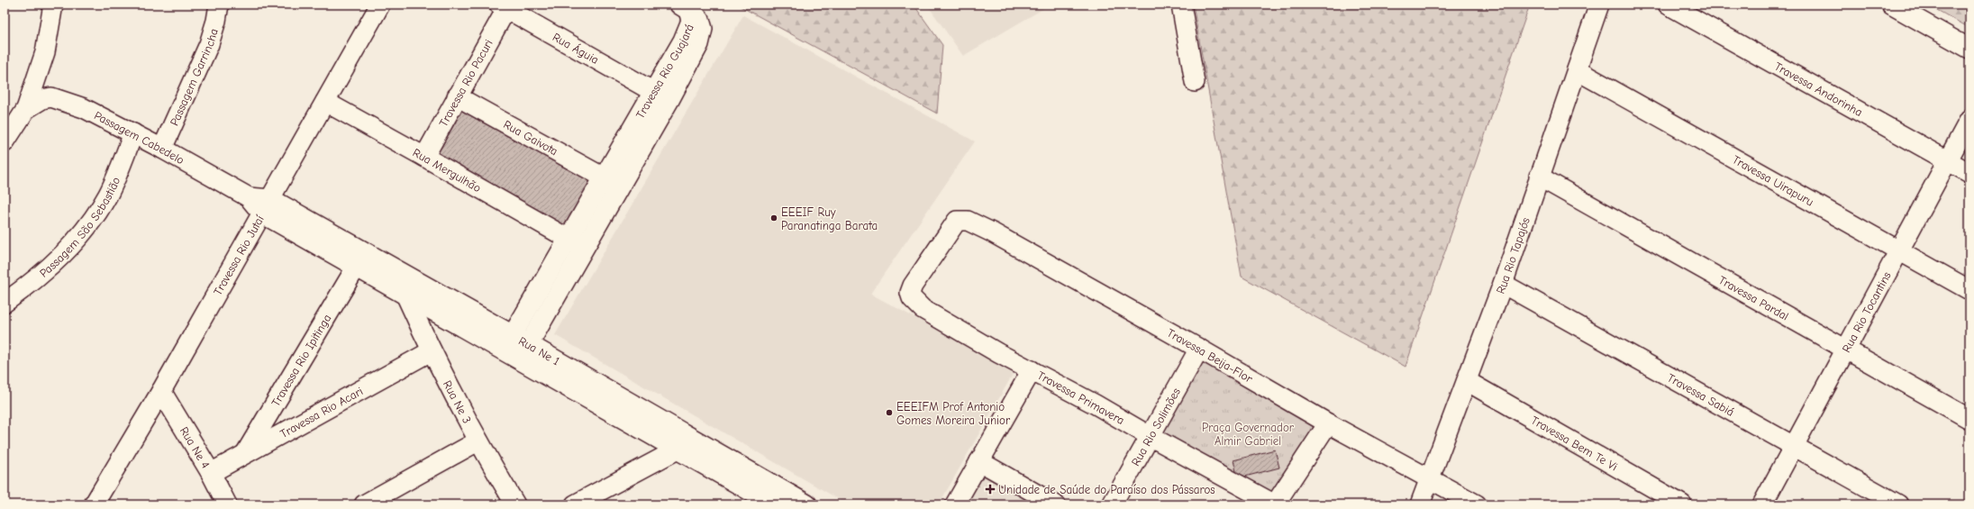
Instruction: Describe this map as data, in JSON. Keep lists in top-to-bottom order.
{
  "streets": {
    "street": [
      "Rua Águia",
      "Travessa Rio Guajará",
      "Passagem Garrincha",
      "Travessa Rio Pacuri",
      "Travessa Andorinha",
      "Passagem Cabedelo",
      "Rua Gaivota",
      "Rua Mergulhão",
      "Travessa Uirapuru",
      "Passagem São Sebastião",
      "Travessa Rio Jutaí",
      "Rua Rio Tapajós",
      "Travessa Pardal",
      "Rua Rio Tocantins",
      "Rua Ne 1",
      "Travessa Beija-Flor",
      "Travessa Rio Ipitinga",
      "Travessa Sabiá",
      "Travessa Primavera",
      "Rua Ne 3",
      "Travessa Rio Acari",
      "Rua Rio Solimões",
      "Travessa Bem Te Vi",
      "Rua Ne 4"
    ]
  },
  "crossings": [
    ["Rua Águia", "Travessa Rio Guajará"],
    ["Rua Águia", "Travessa Rio Pacuri"],
    ["Travessa Rio Guajará", "Rua Gaivota"],
    ["Travessa Rio Guajará", "Rua Mergulhão"],
    ["Travessa Rio Guajará", "Rua Ne 1"],
    ["Passagem Garrincha", "Passagem Cabedelo"],
    ["Travessa Rio Pacuri", "Rua Gaivota"],
    ["Travessa Rio Pacuri", "Rua Mergulhão"],
    ["Travessa Andorinha", "Rua Rio Tocantins"],
    ["Passagem Cabedelo", "Passagem São Sebastião"],
    ["Passagem Cabedelo", "Travessa Rio Jutaí"],
    ["Passagem Cabedelo", "Rua Ne 1"],
    ["Rua Mergulhão", "Travessa Rio Jutaí"],
    ["Travessa Uirapuru", "Rua Rio Tapajós"],
    ["Travessa Uirapuru", "Rua Rio Tocantins"],
    ["Travessa Rio Jutaí", "Rua Ne 1"],
    ["Travessa Rio Jutaí", "Rua Ne 4"],
    ["Rua Rio Tapajós", "Travessa Pardal"],
    ["Rua Rio Tapajós", "Travessa Beija-Flor"],
    ["Rua Rio Tapajós", "Travessa Sabiá"],
    ["Rua Rio Tapajós", "Travessa Bem Te Vi"],
    ["Travessa Pardal", "Rua Rio Tocantins"],
    ["Rua Rio Tocantins", "Travessa Sabiá"],
    ["Rua Ne 1", "Travessa Rio Ipitinga"],
    ["Rua Ne 1", "Rua Ne 3"],
    ["Travessa Beija-Flor", "Travessa Primavera"],
    ["Travessa Beija-Flor", "Rua Rio Solimões"],
    ["Travessa Rio Ipitinga", "Travessa Rio Acari"],
    ["Travessa Primavera", "Rua Rio Solimões"],
    ["Rua Ne 3", "Travessa Rio Acari"],
    ["Travessa Rio Acari", "Rua Ne 4"]
  ],
  "parks": ["Praça Governador Almir Gabriel"],
  "places": {
    "other": ["EEEIF Ruy Paranatinga Barata", "EEEIFM Prof Antonio Gomes Moreira Junior"],
    "health": ["Unidade de Saúde do Paraíso dos Pássaros"]
  }
}
